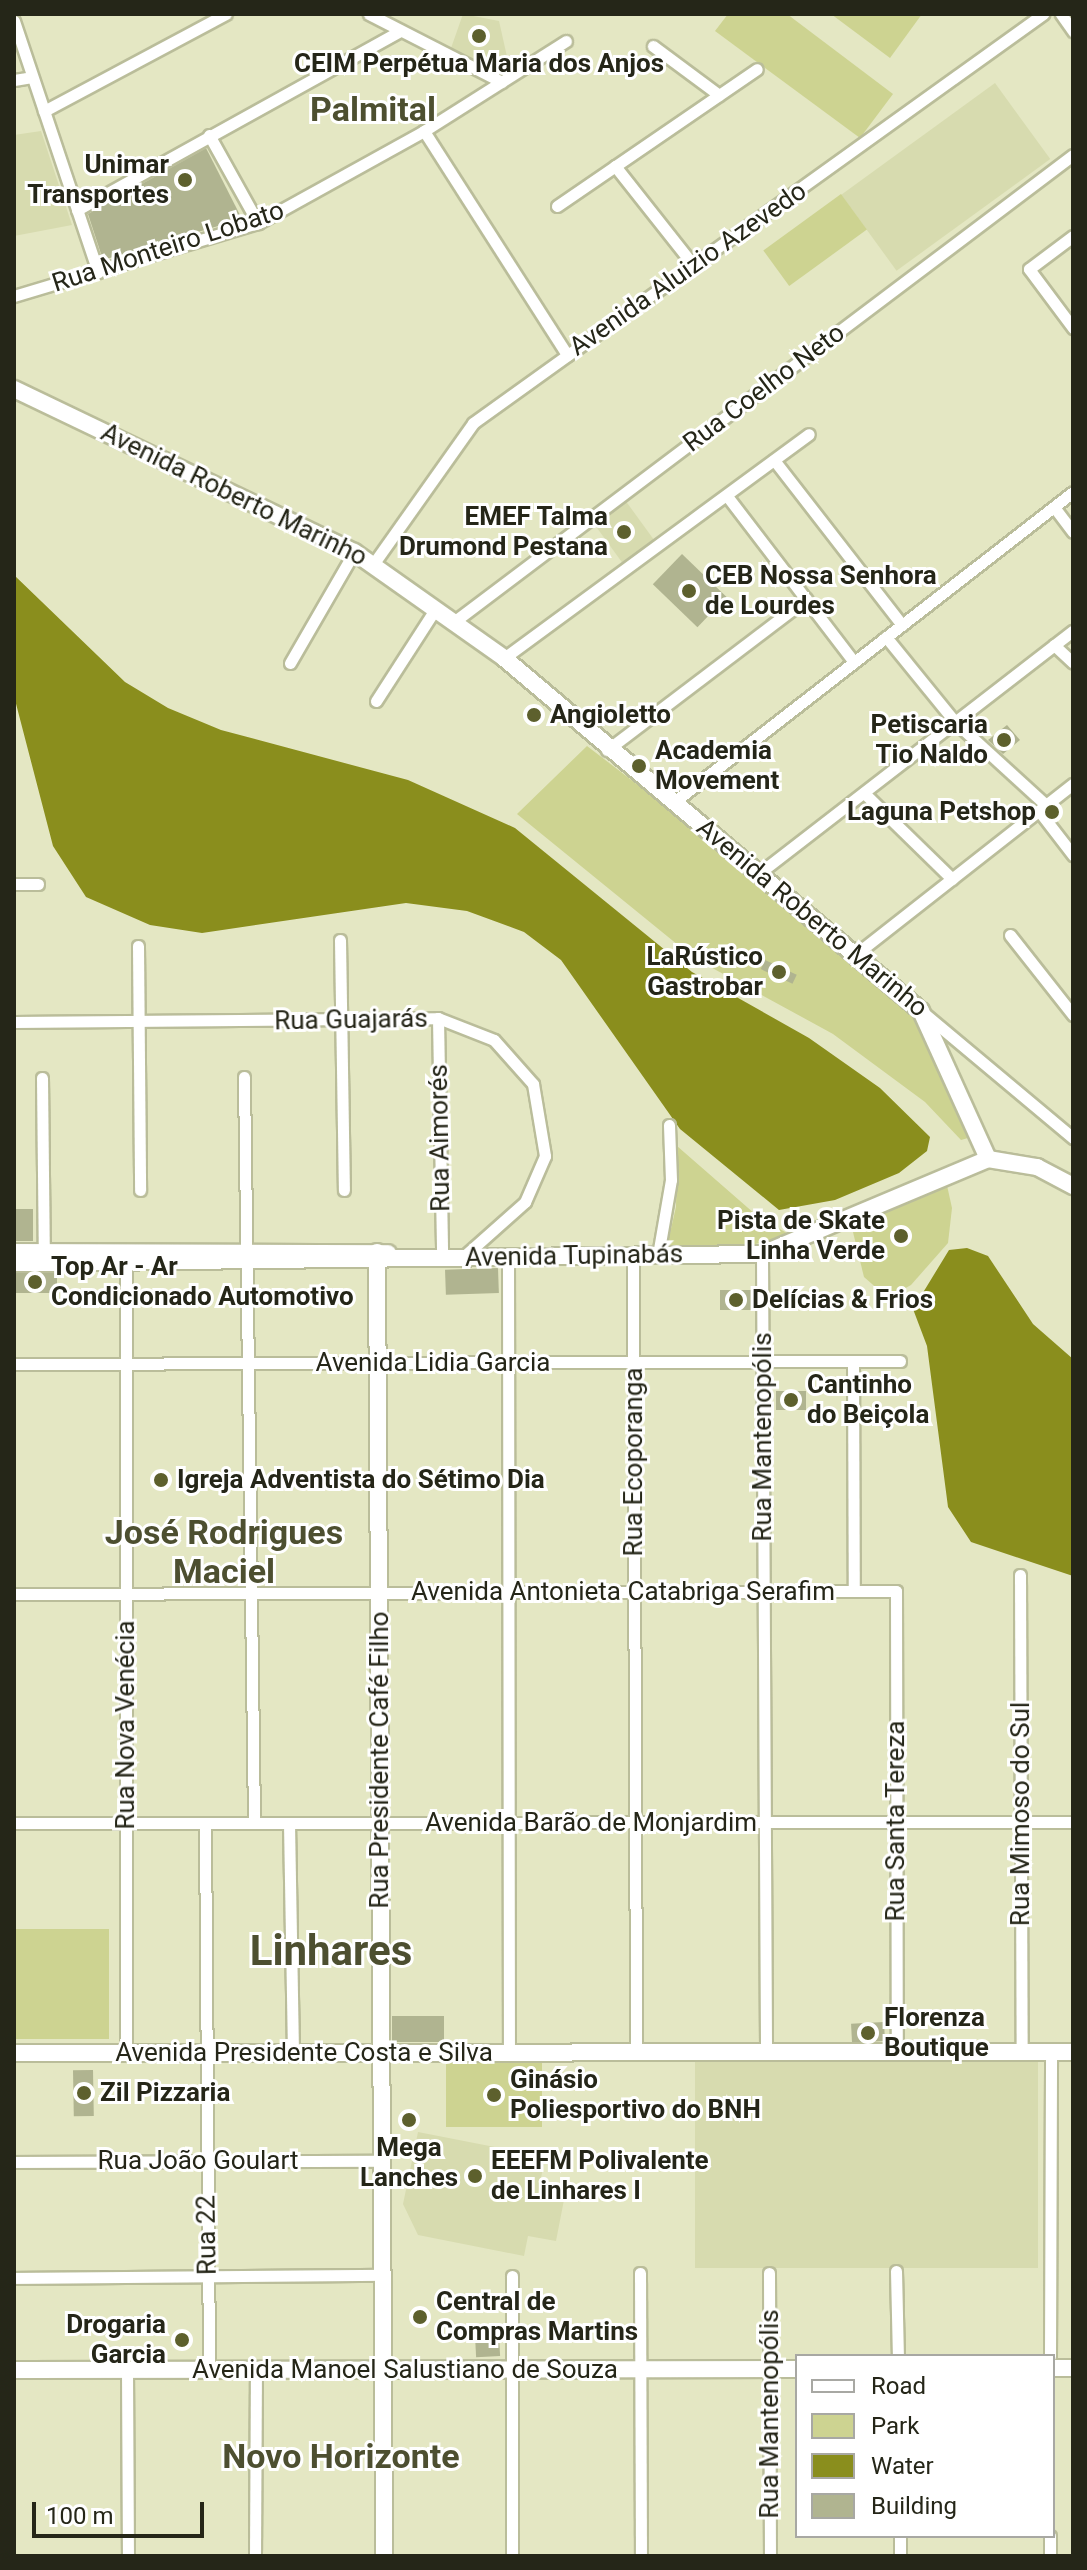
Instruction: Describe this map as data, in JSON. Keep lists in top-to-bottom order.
{
  "streets": {
    "main road": [
      "Avenida Roberto Marinho",
      "Avenida Tupinabás",
      "Rua Presidente Café Filho",
      "Avenida Presidente Costa e Silva",
      "Avenida Manoel Salustiano de Souza"
    ],
    "street": [
      "Rua Monteiro Lobato",
      "Avenida Aluizio Azevedo",
      "Rua Coelho Neto",
      "Rua Guajarás",
      "Rua Aimorés",
      "Avenida Lidia Garcia",
      "Rua Mantenopólis",
      "Rua Ecoporanga",
      "Avenida Antonieta Catabriga Serafim",
      "Rua Nova Venécia",
      "Rua Mimoso do Sul",
      "Rua Santa Tereza",
      "Avenida Barão de Monjardim",
      "Rua João Goulart",
      "Rua 22"
    ]
  },
  "crossings": [
    ["Avenida Aluizio Azevedo", "Avenida Roberto Marinho"],
    ["Rua Coelho Neto", "Avenida Roberto Marinho"],
    ["Rua Guajarás", "Rua Aimorés"],
    ["Rua Guajarás", "Avenida Tupinabás"],
    ["Rua Aimorés", "Avenida Tupinabás"],
    ["Avenida Tupinabás", "Rua Mantenopólis"],
    ["Avenida Tupinabás", "Rua Ecoporanga"],
    ["Avenida Tupinabás", "Rua Nova Venécia"],
    ["Avenida Tupinabás", "Rua Presidente Café Filho"],
    ["Avenida Lidia Garcia", "Rua Mantenopólis"],
    ["Avenida Lidia Garcia", "Rua Ecoporanga"],
    ["Avenida Lidia Garcia", "Rua Nova Venécia"],
    ["Avenida Lidia Garcia", "Rua Presidente Café Filho"],
    ["Rua Mantenopólis", "Avenida Antonieta Catabriga Serafim"],
    ["Rua Mantenopólis", "Avenida Barão de Monjardim"],
    ["Rua Mantenopólis", "Avenida Presidente Costa e Silva"],
    ["Rua Mantenopólis", "Avenida Manoel Salustiano de Souza"],
    ["Rua Ecoporanga", "Avenida Antonieta Catabriga Serafim"],
    ["Rua Ecoporanga", "Avenida Barão de Monjardim"],
    ["Rua Ecoporanga", "Avenida Presidente Costa e Silva"],
    ["Avenida Antonieta Catabriga Serafim", "Rua Nova Venécia"],
    ["Avenida Antonieta Catabriga Serafim", "Rua Presidente Café Filho"],
    ["Avenida Antonieta Catabriga Serafim", "Rua Santa Tereza"],
    ["Rua Nova Venécia", "Avenida Barão de Monjardim"],
    ["Rua Nova Venécia", "Avenida Presidente Costa e Silva"],
    ["Rua Presidente Café Filho", "Avenida Barão de Monjardim"],
    ["Rua Presidente Café Filho", "Avenida Presidente Costa e Silva"],
    ["Rua Presidente Café Filho", "Rua João Goulart"],
    ["Rua Presidente Café Filho", "Avenida Manoel Salustiano de Souza"],
    ["Rua Mimoso do Sul", "Avenida Barão de Monjardim"],
    ["Rua Mimoso do Sul", "Avenida Presidente Costa e Silva"],
    ["Rua Santa Tereza", "Avenida Barão de Monjardim"],
    ["Rua Santa Tereza", "Avenida Presidente Costa e Silva"],
    ["Avenida Presidente Costa e Silva", "Rua 22"],
    ["Rua João Goulart", "Rua 22"],
    ["Rua 22", "Avenida Manoel Salustiano de Souza"]
  ],
  "districts": [
    "Palmital",
    "José Rodrigues Maciel",
    "Linhares",
    "Novo Horizonte"
  ],
  "places": [
    "CEIM Perpétua Maria dos Anjos",
    "Unimar Transportes",
    "EMEF Talma Drumond Pestana",
    "CEB Nossa Senhora de Lourdes",
    "Angioletto",
    "Petiscaria Tio Naldo",
    "Academia Movement",
    "Laguna Petshop",
    "LaRústico Gastrobar",
    "Pista de Skate Linha Verde",
    "Top Ar - Ar Condicionado Automotivo",
    "Delícias & Frios",
    "Cantinho do Beiçola",
    "Igreja Adventista do Sétimo Dia",
    "Florenza Boutique",
    "Zil Pizzaria",
    "Ginásio Poliesportivo do BNH",
    "Mega Lanches",
    "EEEFM Polivalente de Linhares I",
    "Central de Compras Martins",
    "Drogaria Garcia"
  ],
  "legend": [
    "Road",
    "Park",
    "Water",
    "Building"
  ],
  "scale_bar": "100 m"
}
